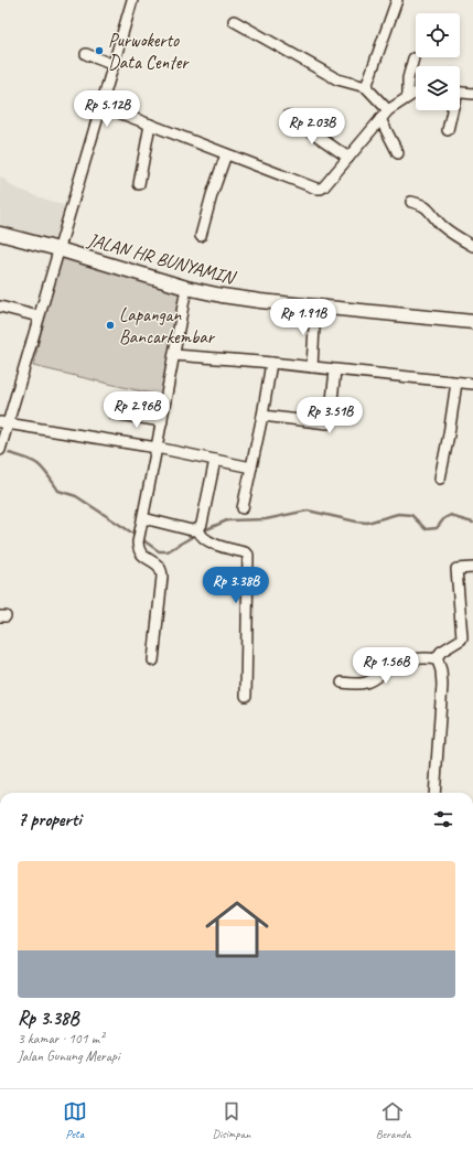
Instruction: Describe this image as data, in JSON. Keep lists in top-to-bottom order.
{
  "streets": {
    "main road": ["JALAN HR BUNYAMIN"]
  },
  "places": ["Purwokerto Data Center", "Lapangan Bancarkembar"],
  "page": {
    "price": [
      "Rp 5.12B",
      "Rp 2.03B",
      "Rp 1.91B",
      "Rp 2.96B",
      "Rp 3.51B",
      "Rp 3.38B",
      "Rp 1.56B"
    ],
    "heading": "7 properti",
    "list": [
      {
        "name": "Rp 3.38B",
        "note": "3 kamar · 101 m² · Jalan Gunung Merapi"
      }
    ],
    "tabs": ["Peta", "Disimpan", "Beranda"]
  }
}
